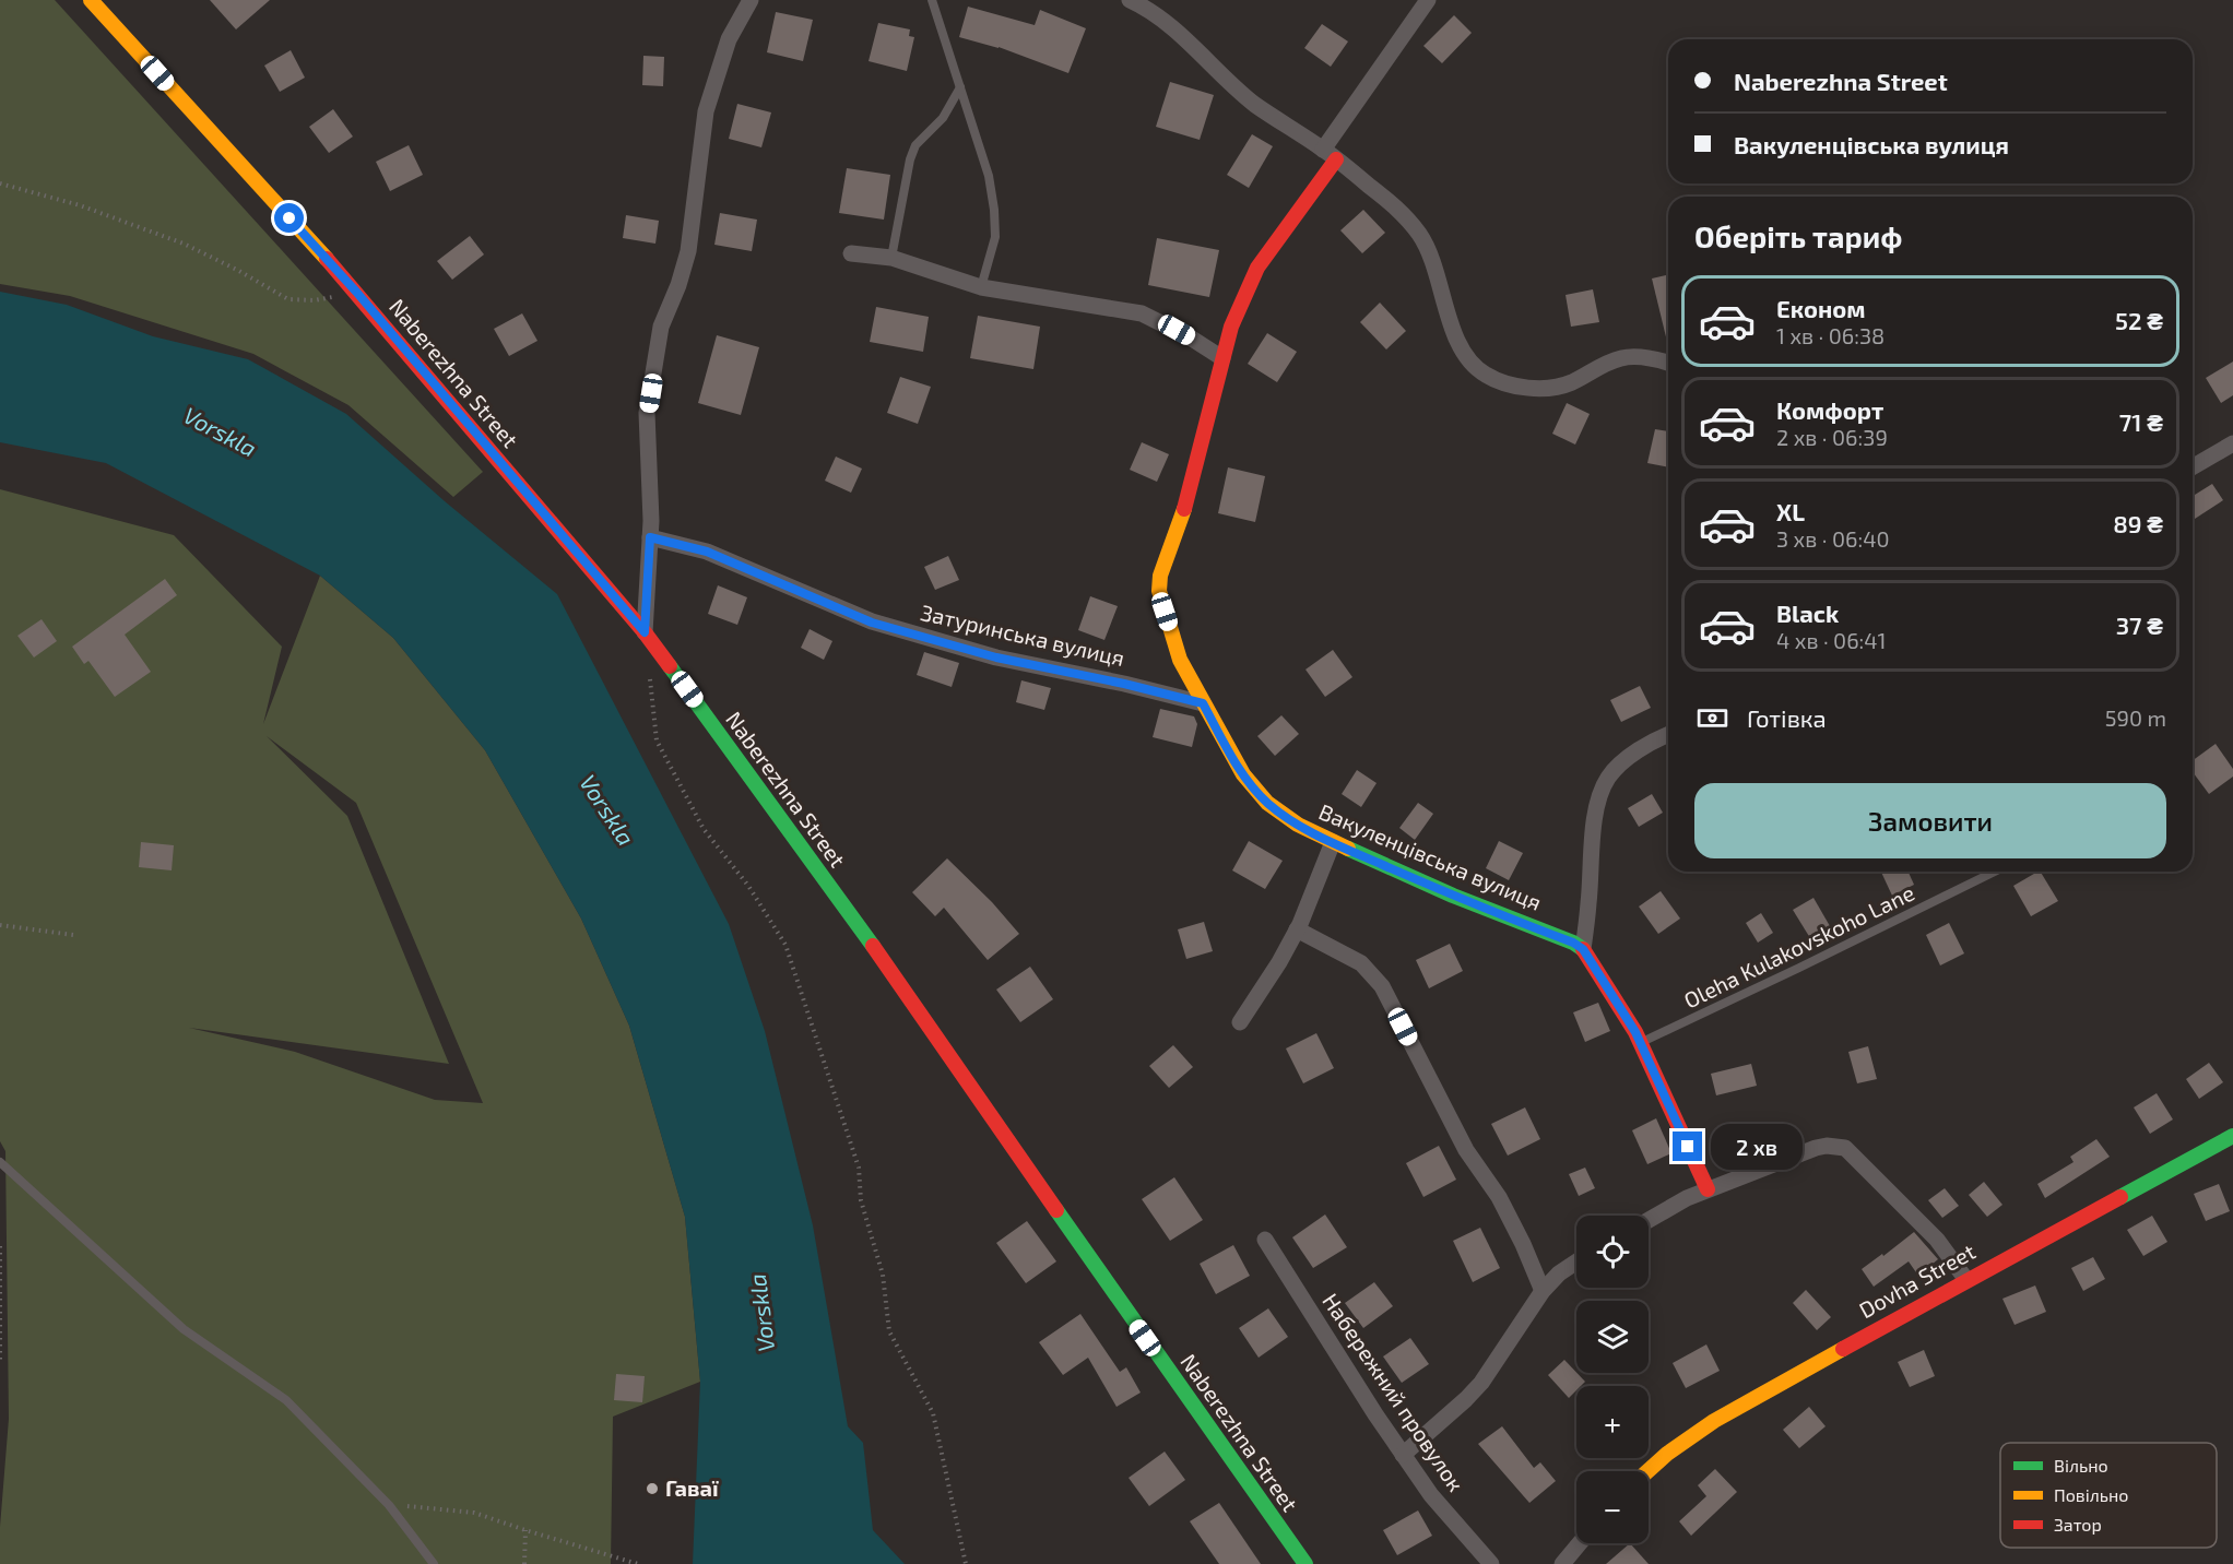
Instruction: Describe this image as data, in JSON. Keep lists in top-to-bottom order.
{
  "streets": {
    "street": [
      "Naberezhna Street",
      "Затуринська вулиця",
      "Вакуленцівська вулиця",
      "Dovha Street",
      "Набережний провулок"
    ],
    "lane": ["Oleha Kulakovskoho Lane"]
  },
  "crossings": [
    ["Затуринська вулиця", "Вакуленцівська вулиця"]
  ],
  "water": ["Vorskla"],
  "places": ["Гаваї"],
  "legend": ["Вільно", "Повільно", "Затор"],
  "page": {
    "banner": ["Naberezhna Street", "Вакуленцівська вулиця"],
    "heading": "Оберіть тариф",
    "list": [
      {
        "name": "Економ",
        "note": "1 хв · 06:38",
        "value": "52 ₴"
      },
      {
        "name": "Комфорт",
        "note": "2 хв · 06:39",
        "value": "71 ₴"
      },
      {
        "name": "XL",
        "note": "3 хв · 06:40",
        "value": "89 ₴"
      },
      {
        "name": "Black",
        "note": "4 хв · 06:41",
        "value": "37 ₴"
      }
    ],
    "pay": ["Готівка", "590 m"],
    "buttons": "Замовити",
    "bubble": "2 хв",
    "map_buttons": ["+", "−"]
  }
}
